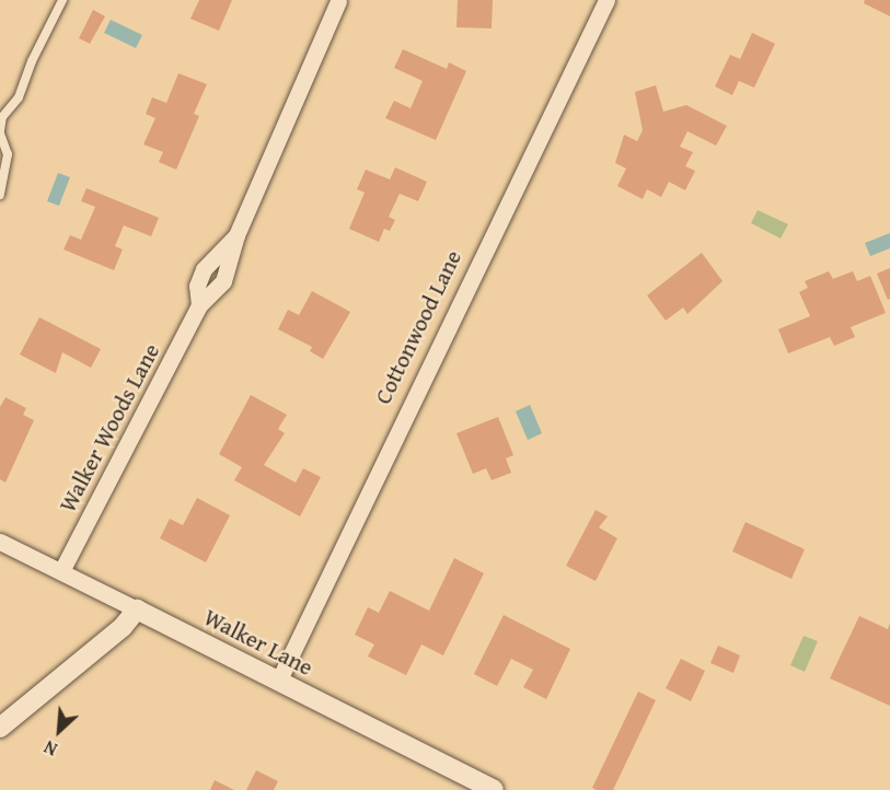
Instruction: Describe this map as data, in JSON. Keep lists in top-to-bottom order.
{
  "streets": {
    "street": ["Cottonwood Lane", "Walker Woods Lane", "Walker Lane"]
  },
  "crossings": [
    ["Cottonwood Lane", "Walker Lane"],
    ["Walker Woods Lane", "Walker Lane"]
  ],
  "north": "bottom left"
}
